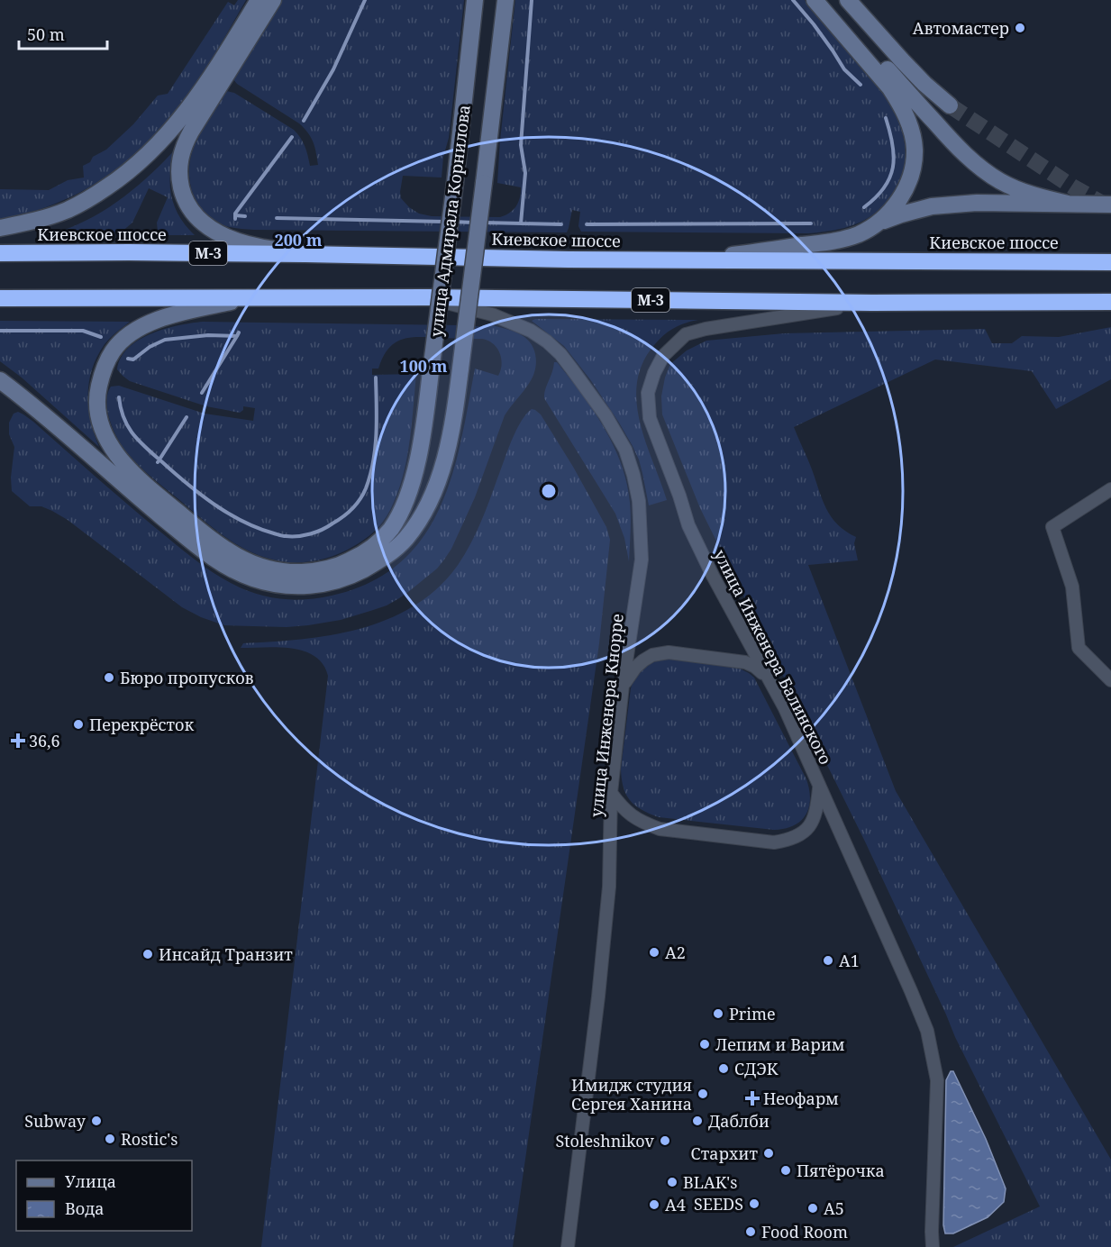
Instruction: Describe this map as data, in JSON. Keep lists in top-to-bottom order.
{
  "streets": {
    "highway": ["Киевское шоссе", "М-3"],
    "main road": ["улица Адмирала Корнилова"],
    "street": ["улица Инженера Балинского", "улица Инженера Кнорре"]
  },
  "crossings": [
    ["улица Адмирала Корнилова", "М-3"],
    ["М-3", "улица Инженера Балинского"],
    ["М-3", "улица Инженера Кнорре"]
  ],
  "places": {
    "other": [
      "Автомастер",
      "Бюро пропусков",
      "Перекрёсток",
      "А2",
      "Инсайд Транзит",
      "А1",
      "Prime",
      "Лепим и Варим",
      "СДЭК",
      "Имидж студия Сергея Ханина",
      "Subway",
      "Даблби",
      "Rostic's",
      "Stoleshnikov",
      "Стархит",
      "Пятёрочка",
      "BLAK's",
      "SEEDS",
      "А4",
      "А5",
      "Food Room"
    ],
    "health": ["36,6", "Неофарм"]
  },
  "legend": ["Улица", "Вода"],
  "scale_bar": "50 m",
  "rings": ["200 m", "100 m"]
}
